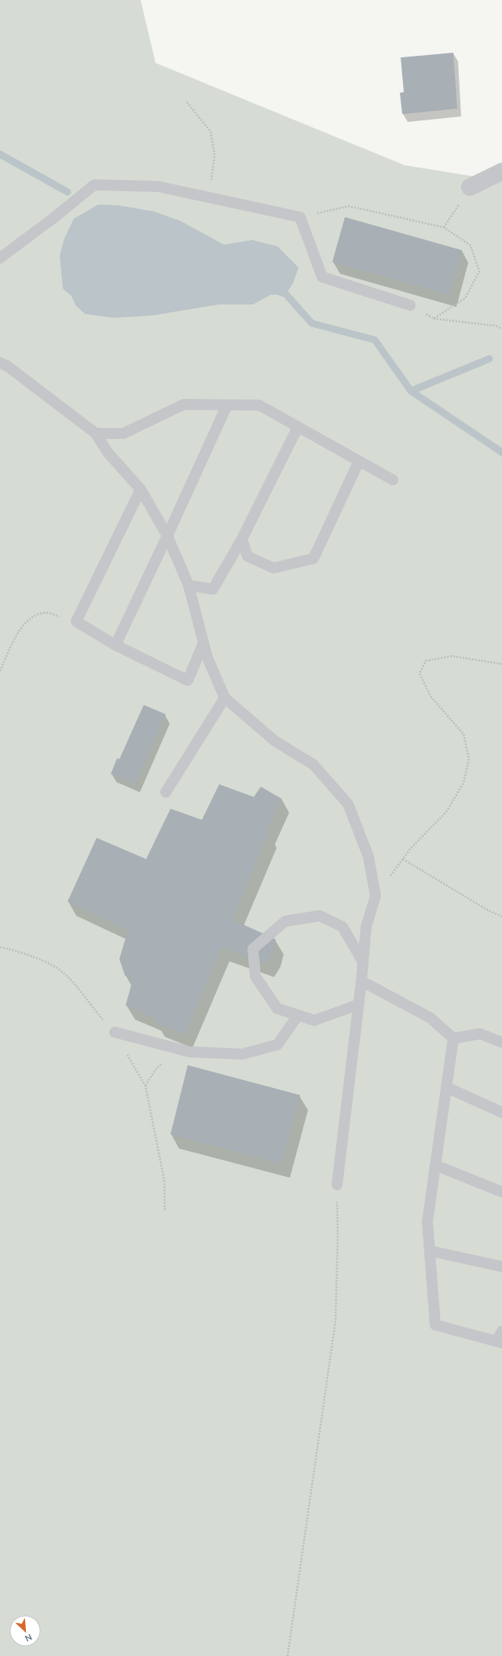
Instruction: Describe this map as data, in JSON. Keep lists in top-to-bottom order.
{
  "north": "bottom right"
}
